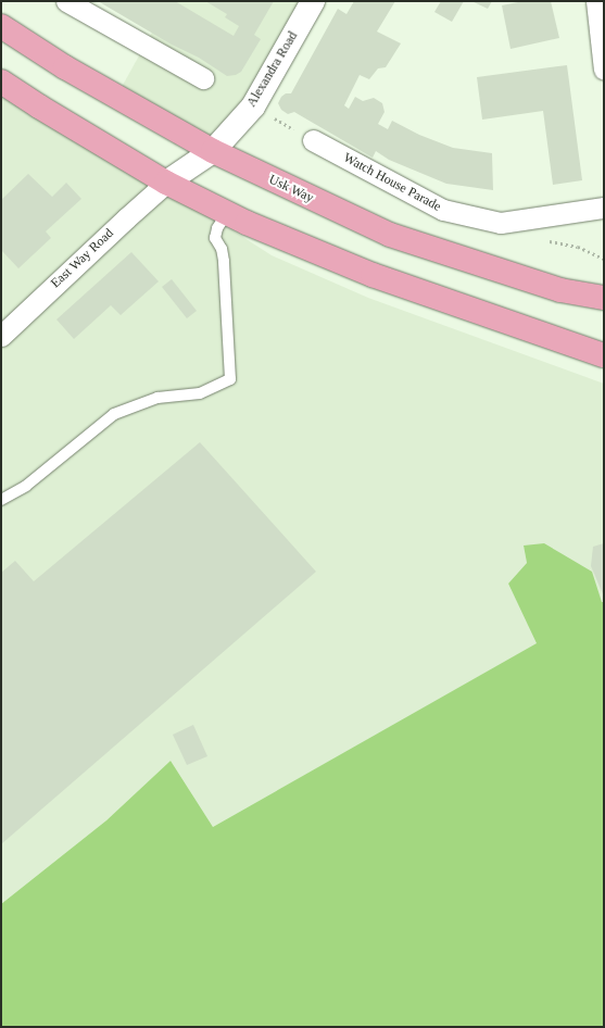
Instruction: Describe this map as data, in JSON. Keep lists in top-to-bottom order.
{
  "streets": {
    "main road": ["Usk Way"],
    "street": ["Alexandra Road", "Watch House Parade", "East Way Road"]
  },
  "crossings": [
    ["Alexandra Road", "Usk Way"],
    ["Alexandra Road", "East Way Road"]
  ]
}
